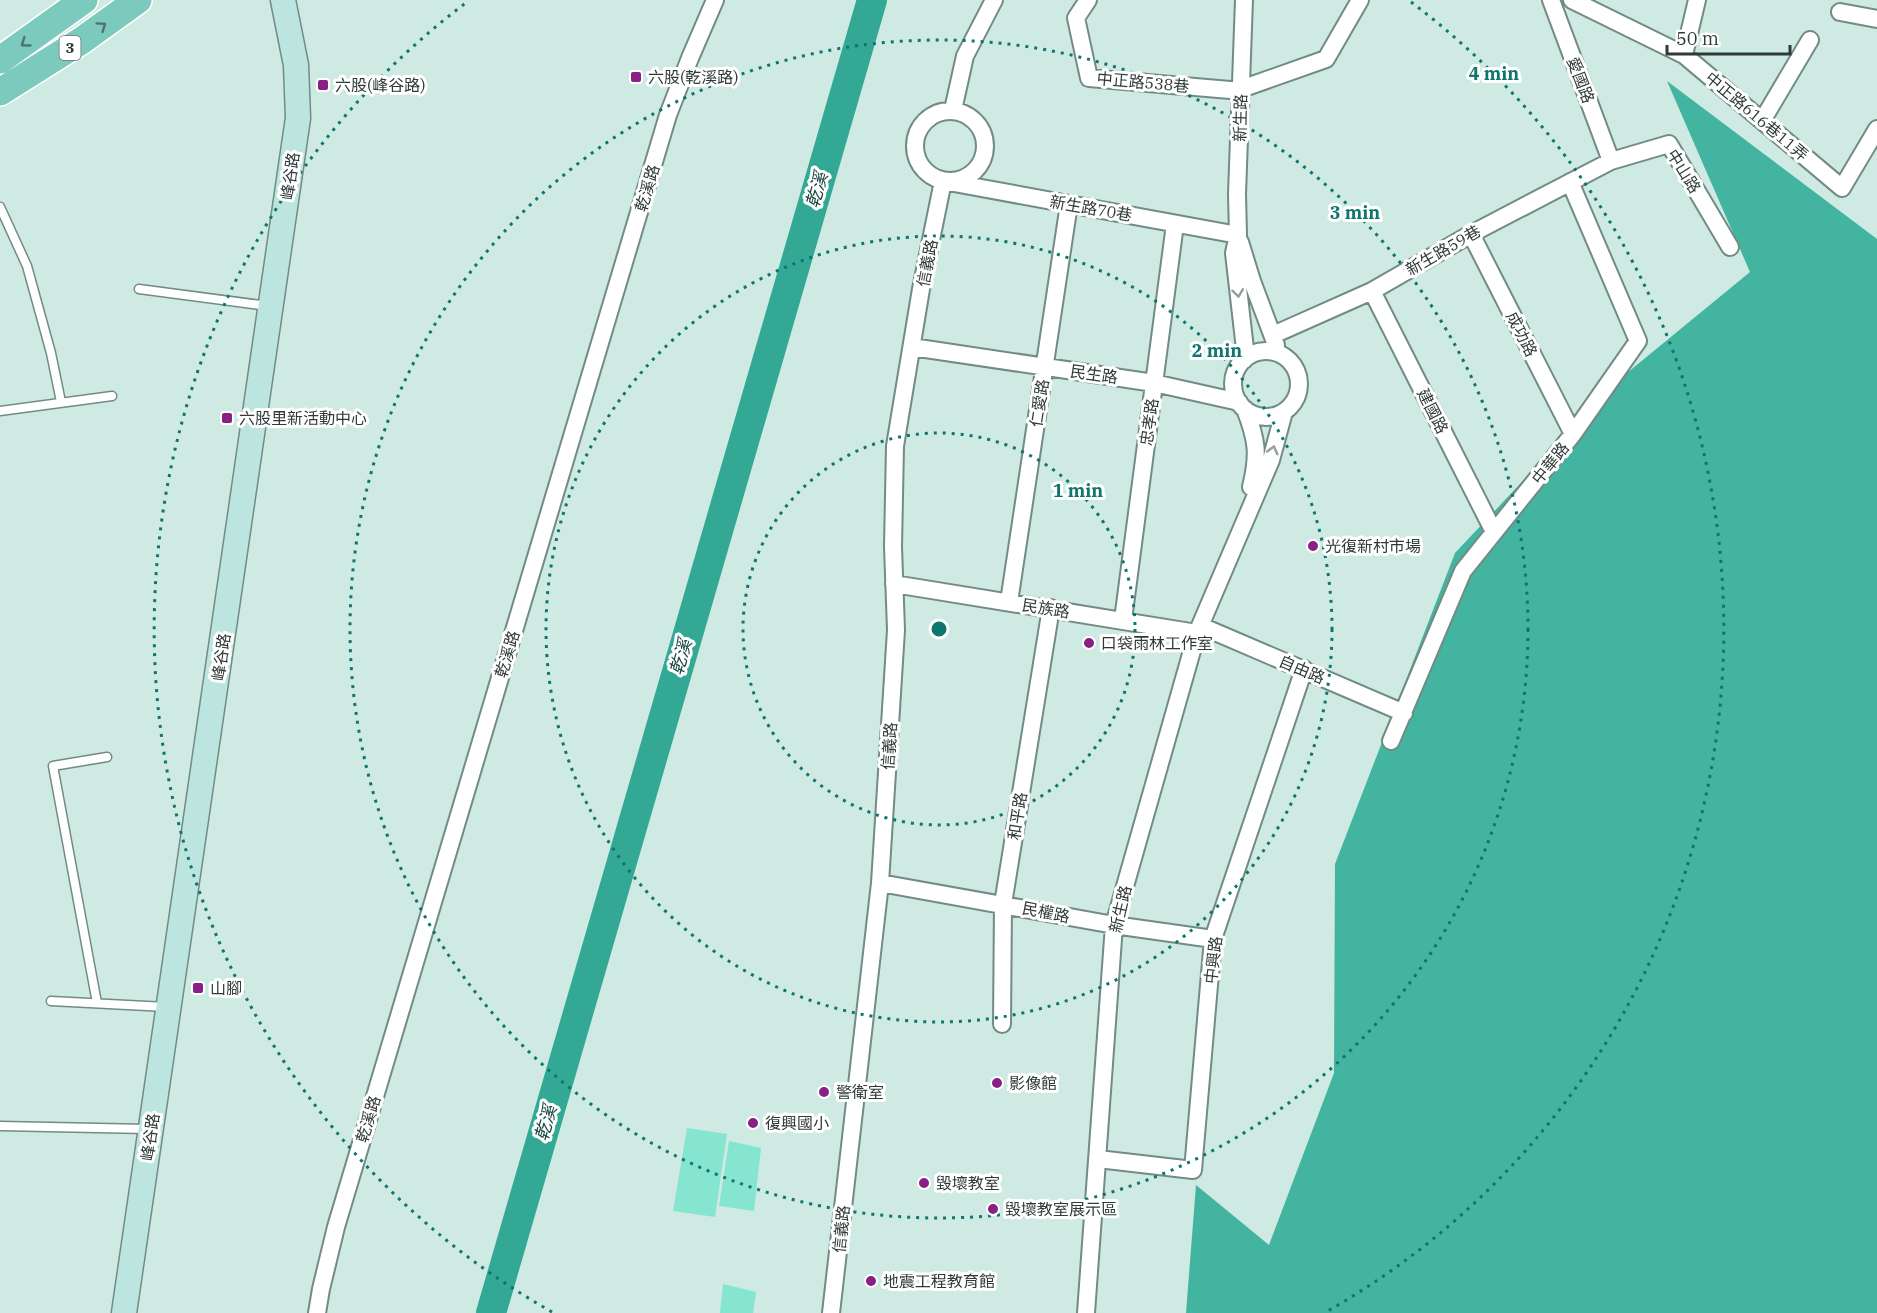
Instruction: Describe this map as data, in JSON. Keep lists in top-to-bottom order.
{
  "streets": {
    "main road": ["3"],
    "street": [
      "愛國路",
      "中正路538巷",
      "中正路616巷11弄",
      "新生路",
      "中山路",
      "峰谷路",
      "乾溪路",
      "新生路70巷",
      "新生路59巷",
      "信義路",
      "成功路",
      "民生路",
      "仁愛路",
      "建國路",
      "忠孝路",
      "中華路",
      "民族路",
      "自由路",
      "和平路",
      "民權路",
      "中興路"
    ]
  },
  "crossings": [
    ["愛國路", "中山路"],
    ["愛國路", "新生路59巷"],
    ["中正路538巷", "新生路"],
    ["新生路", "新生路70巷"],
    ["新生路", "新生路59巷"],
    ["新生路", "民生路"],
    ["新生路", "民族路"],
    ["新生路", "自由路"],
    ["新生路", "民權路"],
    ["新生路", "中興路"],
    ["中山路", "新生路59巷"],
    ["新生路70巷", "信義路"],
    ["新生路70巷", "仁愛路"],
    ["新生路70巷", "忠孝路"],
    ["新生路59巷", "成功路"],
    ["新生路59巷", "建國路"],
    ["新生路59巷", "中華路"],
    ["信義路", "民生路"],
    ["信義路", "民族路"],
    ["信義路", "民權路"],
    ["成功路", "中華路"],
    ["民生路", "仁愛路"],
    ["民生路", "忠孝路"],
    ["仁愛路", "民族路"],
    ["建國路", "中華路"],
    ["忠孝路", "民族路"],
    ["中華路", "自由路"],
    ["民族路", "自由路"],
    ["民族路", "和平路"],
    ["自由路", "中興路"],
    ["和平路", "民權路"],
    ["民權路", "中興路"]
  ],
  "water": ["乾溪"],
  "places": {
    "transit": [
      "六股(乾溪路)",
      "六股(峰谷路)",
      "六股里新活動中心",
      "山腳"
    ],
    "other": [
      "光復新村市場",
      "口袋雨林工作室",
      "影像館",
      "警衛室",
      "復興國小",
      "毀壞教室",
      "毀壞教室展示區",
      "地震工程教育館"
    ]
  },
  "scale_bar": "50 m",
  "rings": [
    "4 min",
    "3 min",
    "2 min",
    "1 min"
  ]
}
